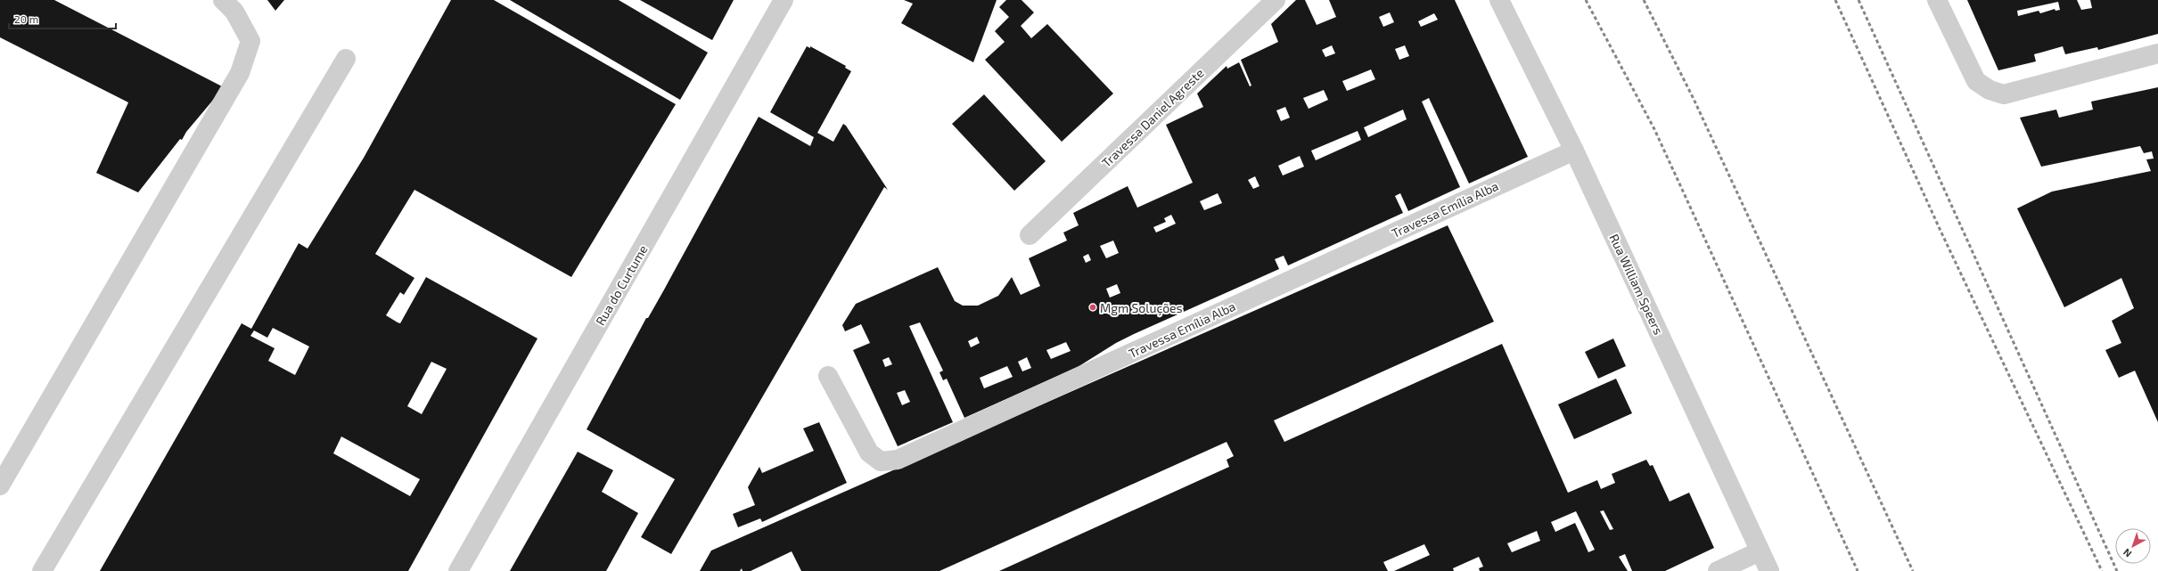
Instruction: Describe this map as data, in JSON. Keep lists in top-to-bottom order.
{
  "streets": {
    "street": [
      "Travessa Daniel Agreste",
      "Travessa Emília Alba",
      "Rua William Speers",
      "Rua do Curtume"
    ]
  },
  "crossings": [
    ["Travessa Emília Alba", "Rua William Speers"]
  ],
  "places": ["Mgm Soluções"],
  "scale_bar": "20 m",
  "north": "bottom left"
}
